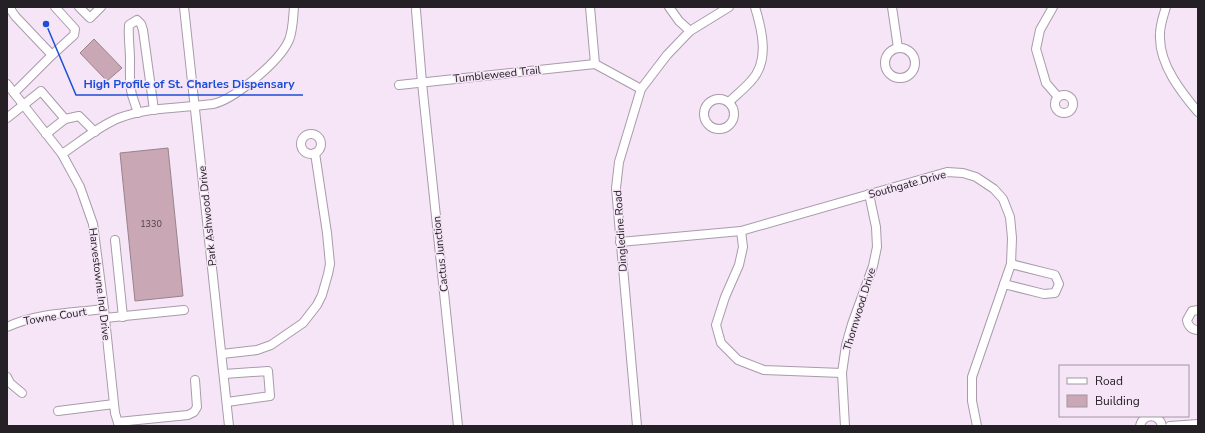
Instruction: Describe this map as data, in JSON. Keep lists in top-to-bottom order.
{
  "streets": {
    "street": [
      "Tumbleweed Trail",
      "Southgate Drive",
      "Park Ashwood Drive",
      "Dingledine Road",
      "Cactus Junction",
      "Harvestowne Ind Drive",
      "Thornwood Drive",
      "Towne Court"
    ]
  },
  "crossings": [
    ["Tumbleweed Trail", "Cactus Junction"],
    ["Southgate Drive", "Dingledine Road"],
    ["Southgate Drive", "Thornwood Drive"],
    ["Harvestowne Ind Drive", "Towne Court"]
  ],
  "places": ["High Profile of St. Charles Dispensary"],
  "house_numbers": ["1330"],
  "legend": ["Road", "Building"]
}
